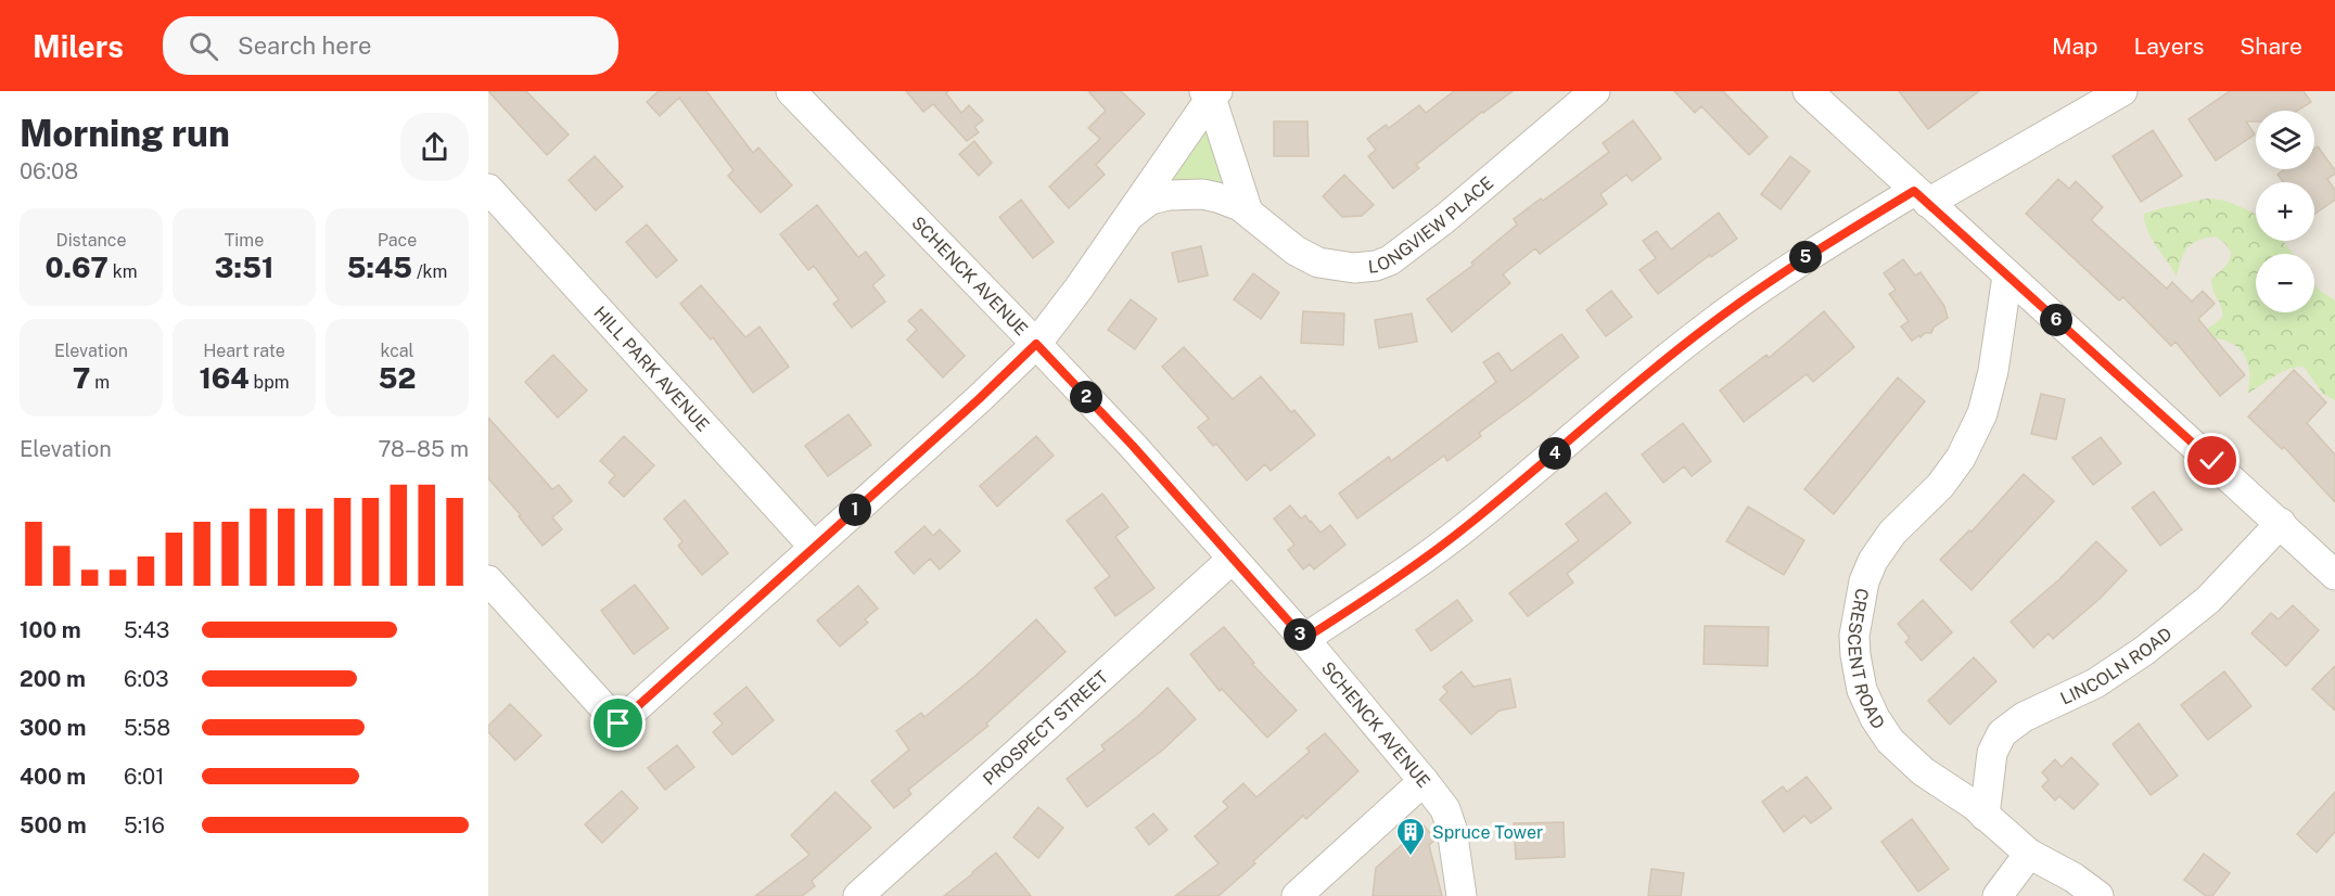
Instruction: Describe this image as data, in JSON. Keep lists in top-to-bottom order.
{
  "streets": {
    "street": [
      "LONGVIEW PLACE",
      "SCHENCK AVENUE",
      "HILL PARK AVENUE",
      "CRESCENT ROAD",
      "LINCOLN ROAD",
      "PROSPECT STREET"
    ]
  },
  "crossings": [
    ["SCHENCK AVENUE", "PROSPECT STREET"],
    ["CRESCENT ROAD", "LINCOLN ROAD"]
  ],
  "places": {
    "building": ["Spruce Tower"]
  },
  "page": {
    "header": "Milers",
    "search": "Search here",
    "nav": ["Map", "Layers", "Share"],
    "heading": ["Morning run", "06:08"],
    "map_buttons": ["+", "−"],
    "stats": [
      ["Distance", "0.67 km"],
      ["Time", "3:51"],
      ["Pace", "5:45 /km"],
      ["Elevation", "7 m"],
      ["Heart rate", "164 bpm"],
      ["kcal", "52"]
    ],
    "pins": [
      "5",
      "6",
      "2",
      "4",
      "1",
      "3"
    ],
    "chart": ["Elevation", "78–85 m"],
    "list": [
      {
        "name": "100 m",
        "note": "5:43"
      },
      {
        "name": "200 m",
        "note": "6:03"
      },
      {
        "name": "300 m",
        "note": "5:58"
      },
      {
        "name": "400 m",
        "note": "6:01"
      },
      {
        "name": "500 m",
        "note": "5:16"
      }
    ]
  }
}
